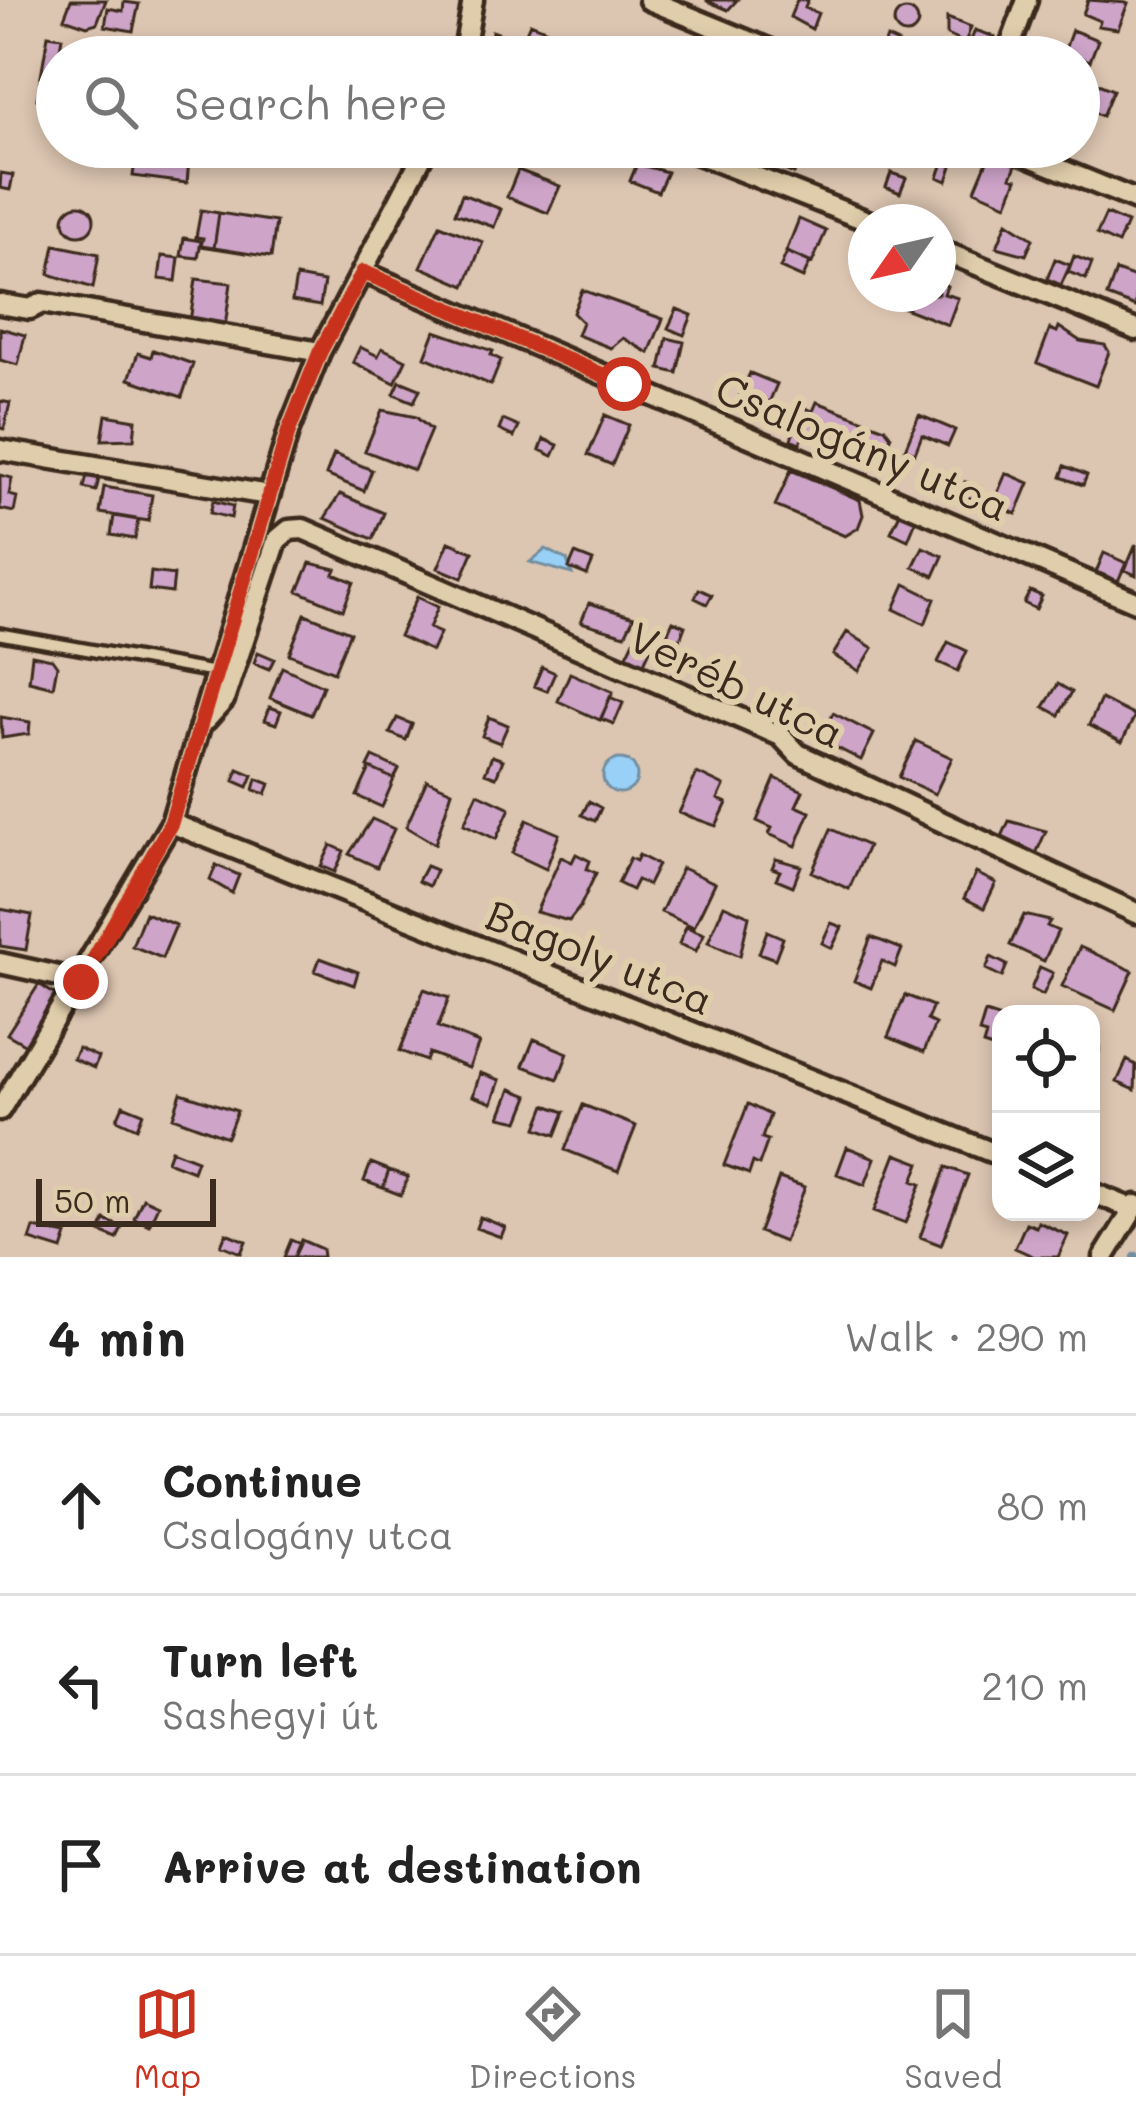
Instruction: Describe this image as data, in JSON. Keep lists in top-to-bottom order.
{
  "streets": {
    "street": ["Csalogány utca", "Veréb utca", "Bagoly utca"]
  },
  "scale_bar": "50 m",
  "north": "bottom left",
  "page": {
    "search": "Search here",
    "scale": "50 m",
    "heading": ["4 min", "Walk · 290 m"],
    "list": [
      ["Continue", "Csalogány utca", "80 m"],
      ["Turn left", "Sashegyi út", "210 m"],
      "Arrive at destination"
    ],
    "nav": ["Map", "Directions", "Saved"]
  }
}
